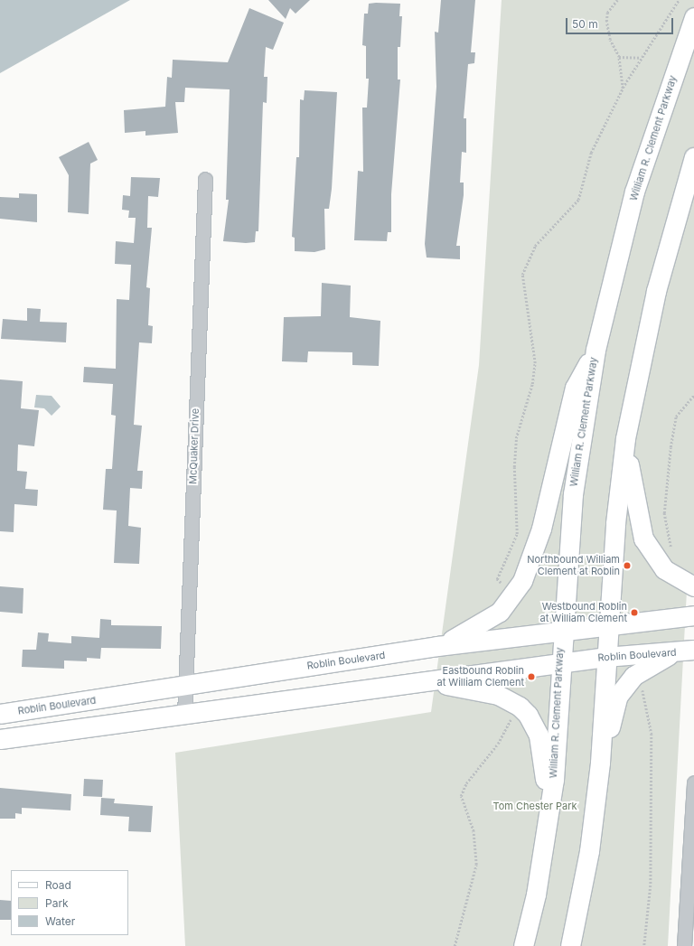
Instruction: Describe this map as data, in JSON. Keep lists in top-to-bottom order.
{
  "streets": {
    "main road": ["William R. Clement Parkway", "Roblin Boulevard"],
    "street": ["McQuaker Drive"]
  },
  "crossings": [
    ["William R. Clement Parkway", "Roblin Boulevard"],
    ["McQuaker Drive", "Roblin Boulevard"]
  ],
  "parks": ["Tom Chester Park"],
  "places": ["Northbound William Clement at Roblin", "Westbound Roblin at William Clement", "Eastbound Roblin at William Clement"],
  "legend": ["Road", "Park", "Water"],
  "scale_bar": "50 m"
}
